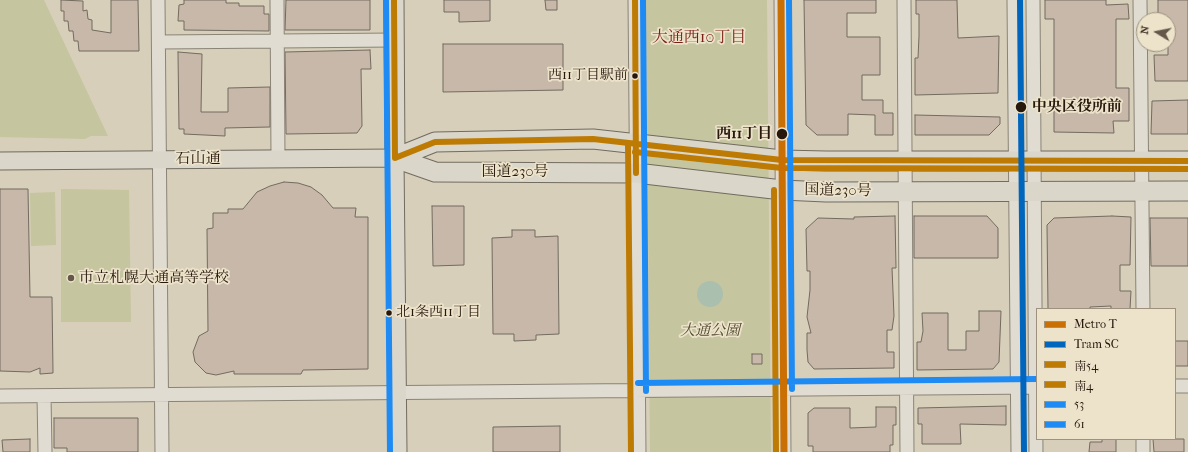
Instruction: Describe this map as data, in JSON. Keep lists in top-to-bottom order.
{
  "streets": {
    "highway": ["国道230号"],
    "main road": ["石山通"]
  },
  "crossings": [
    ["石山通", "国道230号"]
  ],
  "districts": ["大通西10丁目"],
  "parks": ["大通公園"],
  "places": [
    "西11丁目駅前",
    "中央区役所前",
    "西11丁目",
    "市立札幌大通高等学校",
    "北1条西11丁目"
  ],
  "lines": [
    "metro line T",
    "tram line SC",
    "transit line 南54",
    "transit line 53",
    "transit line 61",
    "transit line 南4"
  ],
  "legend": [
    "Metro T",
    "Tram SC",
    "南54",
    "南4",
    "53",
    "61"
  ],
  "north": "left"
}
